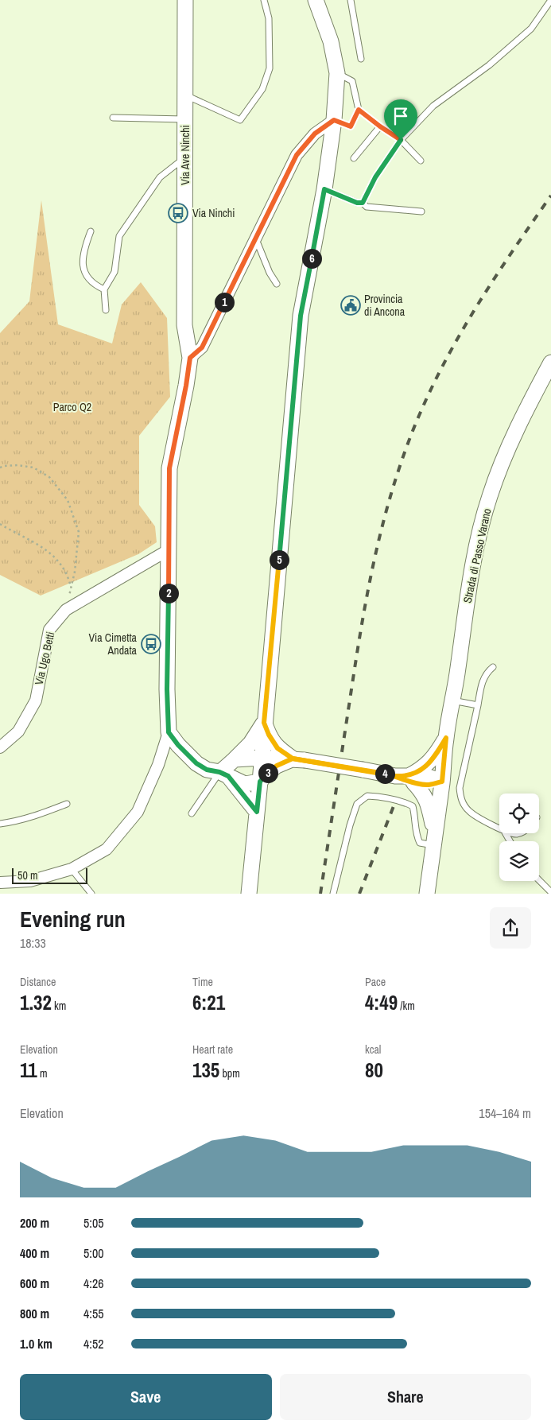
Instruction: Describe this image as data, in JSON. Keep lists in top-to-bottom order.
{
  "streets": {
    "street": ["Via Ave Ninchi", "Strada di Passo Varano", "Via Ugo Betti"]
  },
  "crossings": [
    ["Via Ave Ninchi", "Via Ugo Betti"]
  ],
  "parks": ["Parco Q2"],
  "places": {
    "bus stop": ["Via Ninchi", "Via Cimetta Andata"],
    "public building": ["Provincia di Ancona"]
  },
  "scale_bar": "50 m",
  "page": {
    "pins": [
      "6",
      "1",
      "5",
      "2",
      "3",
      "4"
    ],
    "scale": "50 m",
    "heading": ["Evening run", "18:33"],
    "stats": [
      ["Distance", "1.32 km"],
      ["Time", "6:21"],
      ["Pace", "4:49 /km"],
      ["Elevation", "11 m"],
      ["Heart rate", "135 bpm"],
      ["kcal", "80"]
    ],
    "chart": ["Elevation", "154–164 m"],
    "list": [
      {
        "name": "200 m",
        "note": "5:05"
      },
      {
        "name": "400 m",
        "note": "5:00"
      },
      {
        "name": "600 m",
        "note": "4:26"
      },
      {
        "name": "800 m",
        "note": "4:55"
      },
      {
        "name": "1.0 km",
        "note": "4:52"
      }
    ],
    "buttons": ["Save", "Share"]
  }
}
